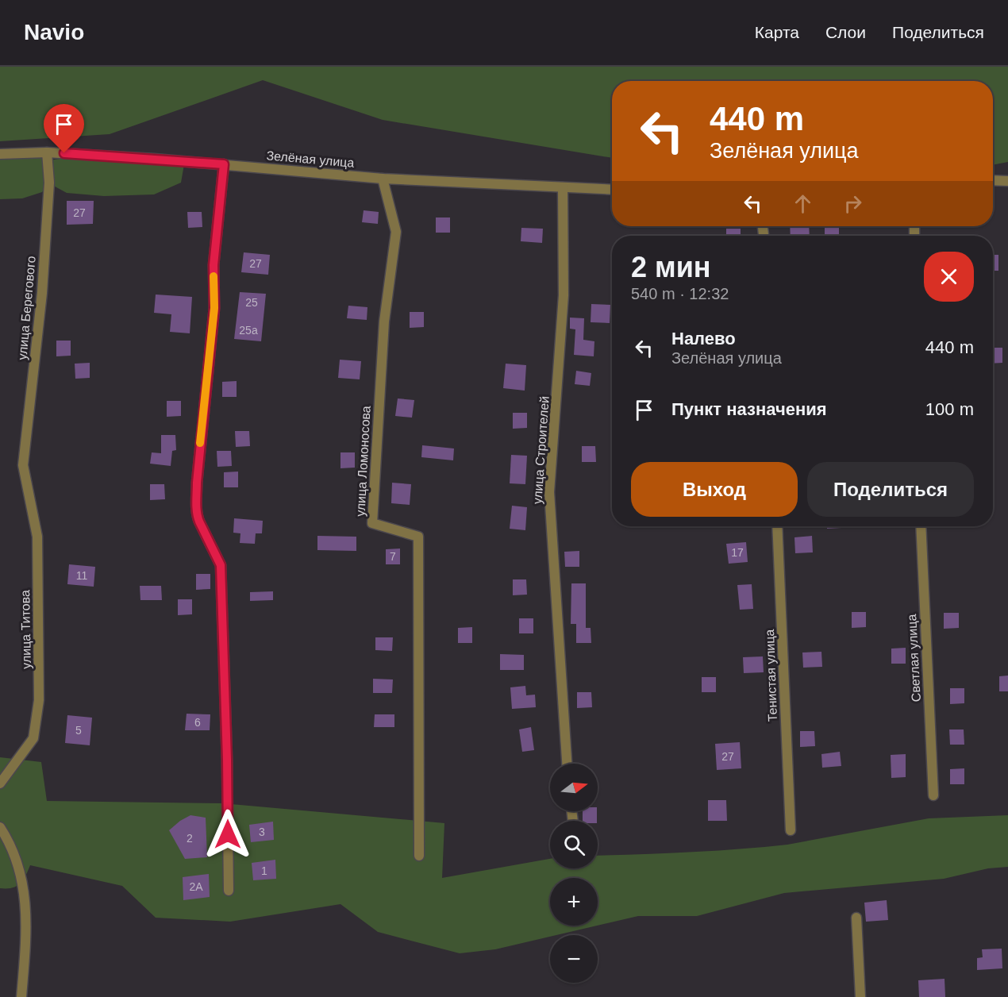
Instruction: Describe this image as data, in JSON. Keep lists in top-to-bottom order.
{
  "streets": {
    "street": [
      "Зелёная улица",
      "улица Берегового",
      "улица Строителей",
      "улица Ломоносова",
      "улица Титова",
      "Светлая улица",
      "Тенистая улица"
    ]
  },
  "crossings": [
    ["Зелёная улица", "улица Берегового"],
    ["Зелёная улица", "улица Строителей"],
    ["Зелёная улица", "улица Ломоносова"],
    ["улица Берегового", "улица Титова"]
  ],
  "house_numbers": [
    "27",
    "27",
    "25",
    "25а",
    "17",
    "7",
    "11",
    "6",
    "5",
    "27",
    "3",
    "2",
    "1",
    "2А"
  ],
  "north": "right",
  "page": {
    "header": "Navio",
    "nav": ["Карта", "Слои", "Поделиться"],
    "turn": ["440 m", "Зелёная улица"],
    "heading": ["2 мин", "540 m · 12:32"],
    "list": [
      {
        "name": "Налево",
        "note": "Зелёная улица",
        "value": "440 m"
      },
      {
        "name": "Пункт назначения",
        "value": "100 m"
      }
    ],
    "buttons": ["Выход", "Поделиться"],
    "map_buttons": ["+", "−"]
  }
}
